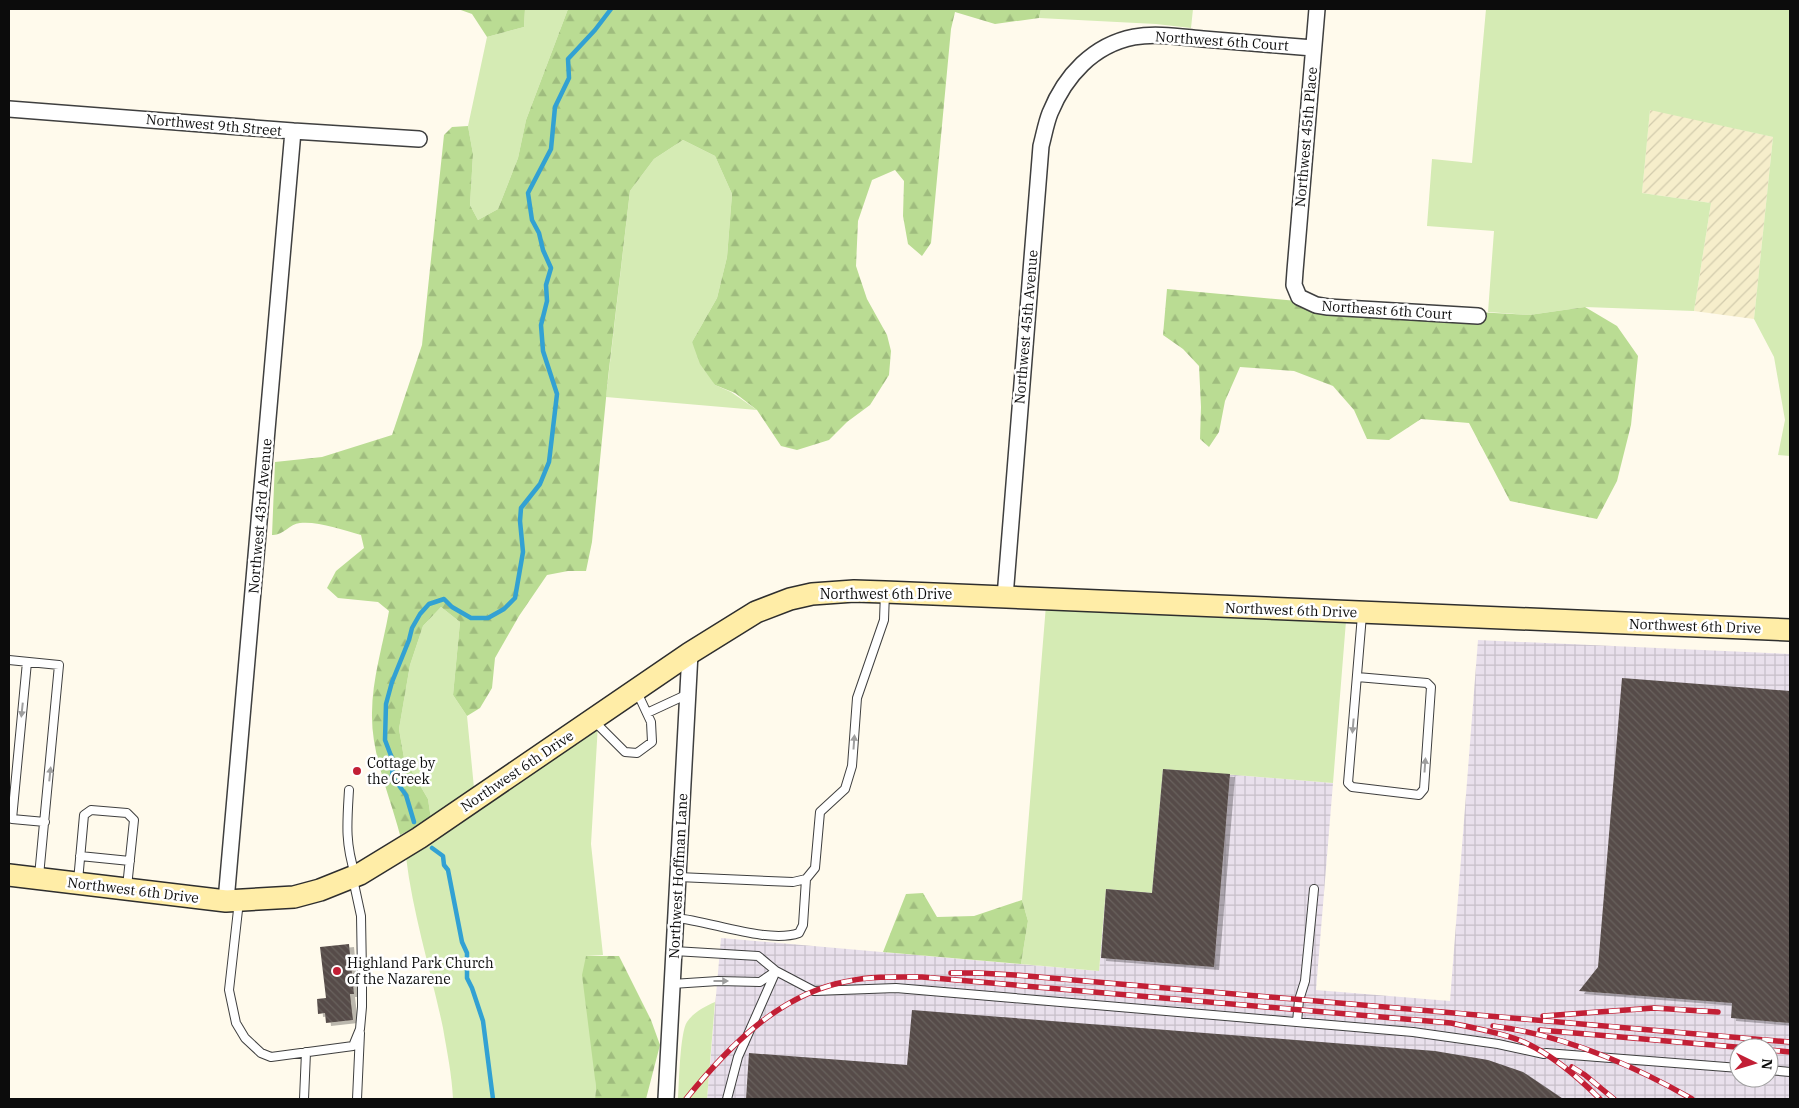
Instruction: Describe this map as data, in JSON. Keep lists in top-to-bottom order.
{
  "streets": {
    "main road": ["Northwest 6th Drive"],
    "street": [
      "Northwest 6th Court",
      "Northwest 9th Street",
      "Northwest 45th Place",
      "Northeast 6th Court",
      "Northwest 45th Avenue",
      "Northwest 43rd Avenue",
      "Northwest Hoffman Lane"
    ]
  },
  "crossings": [
    ["Northwest 6th Court", "Northwest 45th Place"],
    ["Northwest 6th Court", "Northwest 45th Avenue"],
    ["Northwest 9th Street", "Northwest 43rd Avenue"],
    ["Northwest 45th Place", "Northeast 6th Court"],
    ["Northwest 45th Avenue", "Northwest 6th Drive"],
    ["Northwest 43rd Avenue", "Northwest 6th Drive"],
    ["Northwest 6th Drive", "Northwest Hoffman Lane"]
  ],
  "places": ["Cottage by the Creek", "Highland Park Church of the Nazarene"],
  "north": "right"
}
